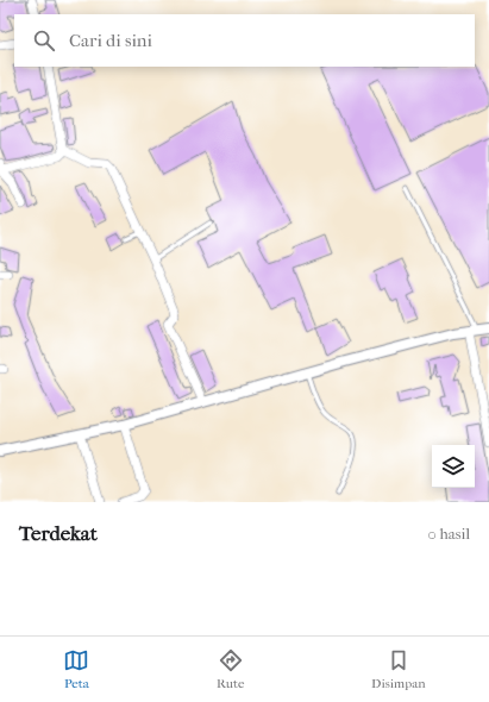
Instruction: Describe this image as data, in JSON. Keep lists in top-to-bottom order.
{
  "page": {
    "search": "Cari di sini",
    "heading": ["Terdekat", "0 hasil"],
    "nav": ["Peta", "Rute", "Disimpan"]
  }
}
